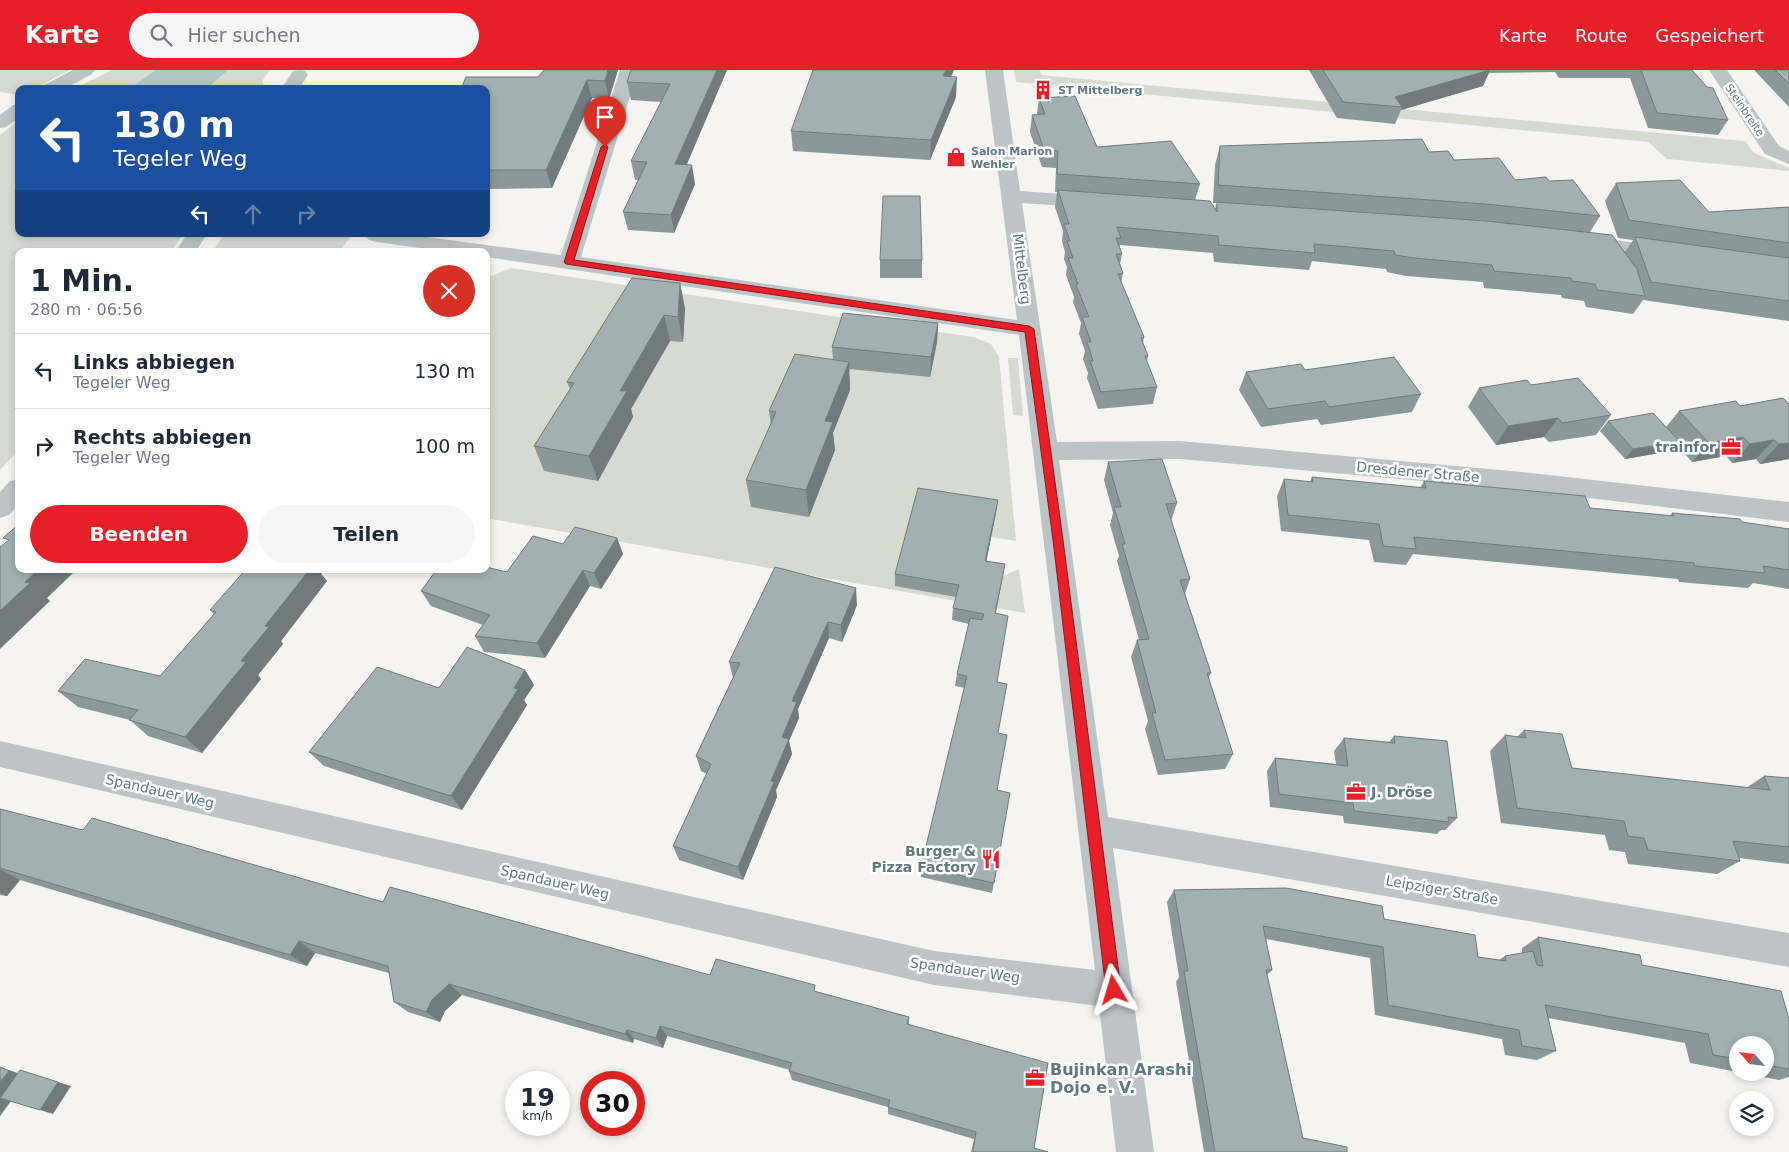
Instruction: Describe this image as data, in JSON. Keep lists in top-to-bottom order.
{
  "streets": {
    "street": [
      "Steinbreite",
      "Mittelberg",
      "Dresdener Straße",
      "Spandauer Weg",
      "Leipziger Straße"
    ]
  },
  "crossings": [
    ["Mittelberg", "Dresdener Straße"],
    ["Mittelberg", "Spandauer Weg"],
    ["Mittelberg", "Leipziger Straße"]
  ],
  "places": {
    "building": ["ST Mittelberg"],
    "shop": ["Salon Marion Wehler"],
    "office": ["trainfor", "J. Dröse", "Bujinkan Arashi Dojo e. V."],
    "restaurant": ["Burger & Pizza Factory"]
  },
  "north": "top left",
  "page": {
    "header": "Karte",
    "search": "Hier suchen",
    "nav": ["Karte", "Route", "Gespeichert"],
    "turn": ["130 m", "Tegeler Weg"],
    "heading": ["1 Min.", "280 m · 06:56"],
    "list": [
      {
        "name": "Links abbiegen",
        "note": "Tegeler Weg",
        "value": "130 m"
      },
      {
        "name": "Rechts abbiegen",
        "note": "Tegeler Weg",
        "value": "100 m"
      }
    ],
    "buttons": ["Beenden", "Teilen"],
    "speed": "19 km/h",
    "limit": "30"
  }
}
